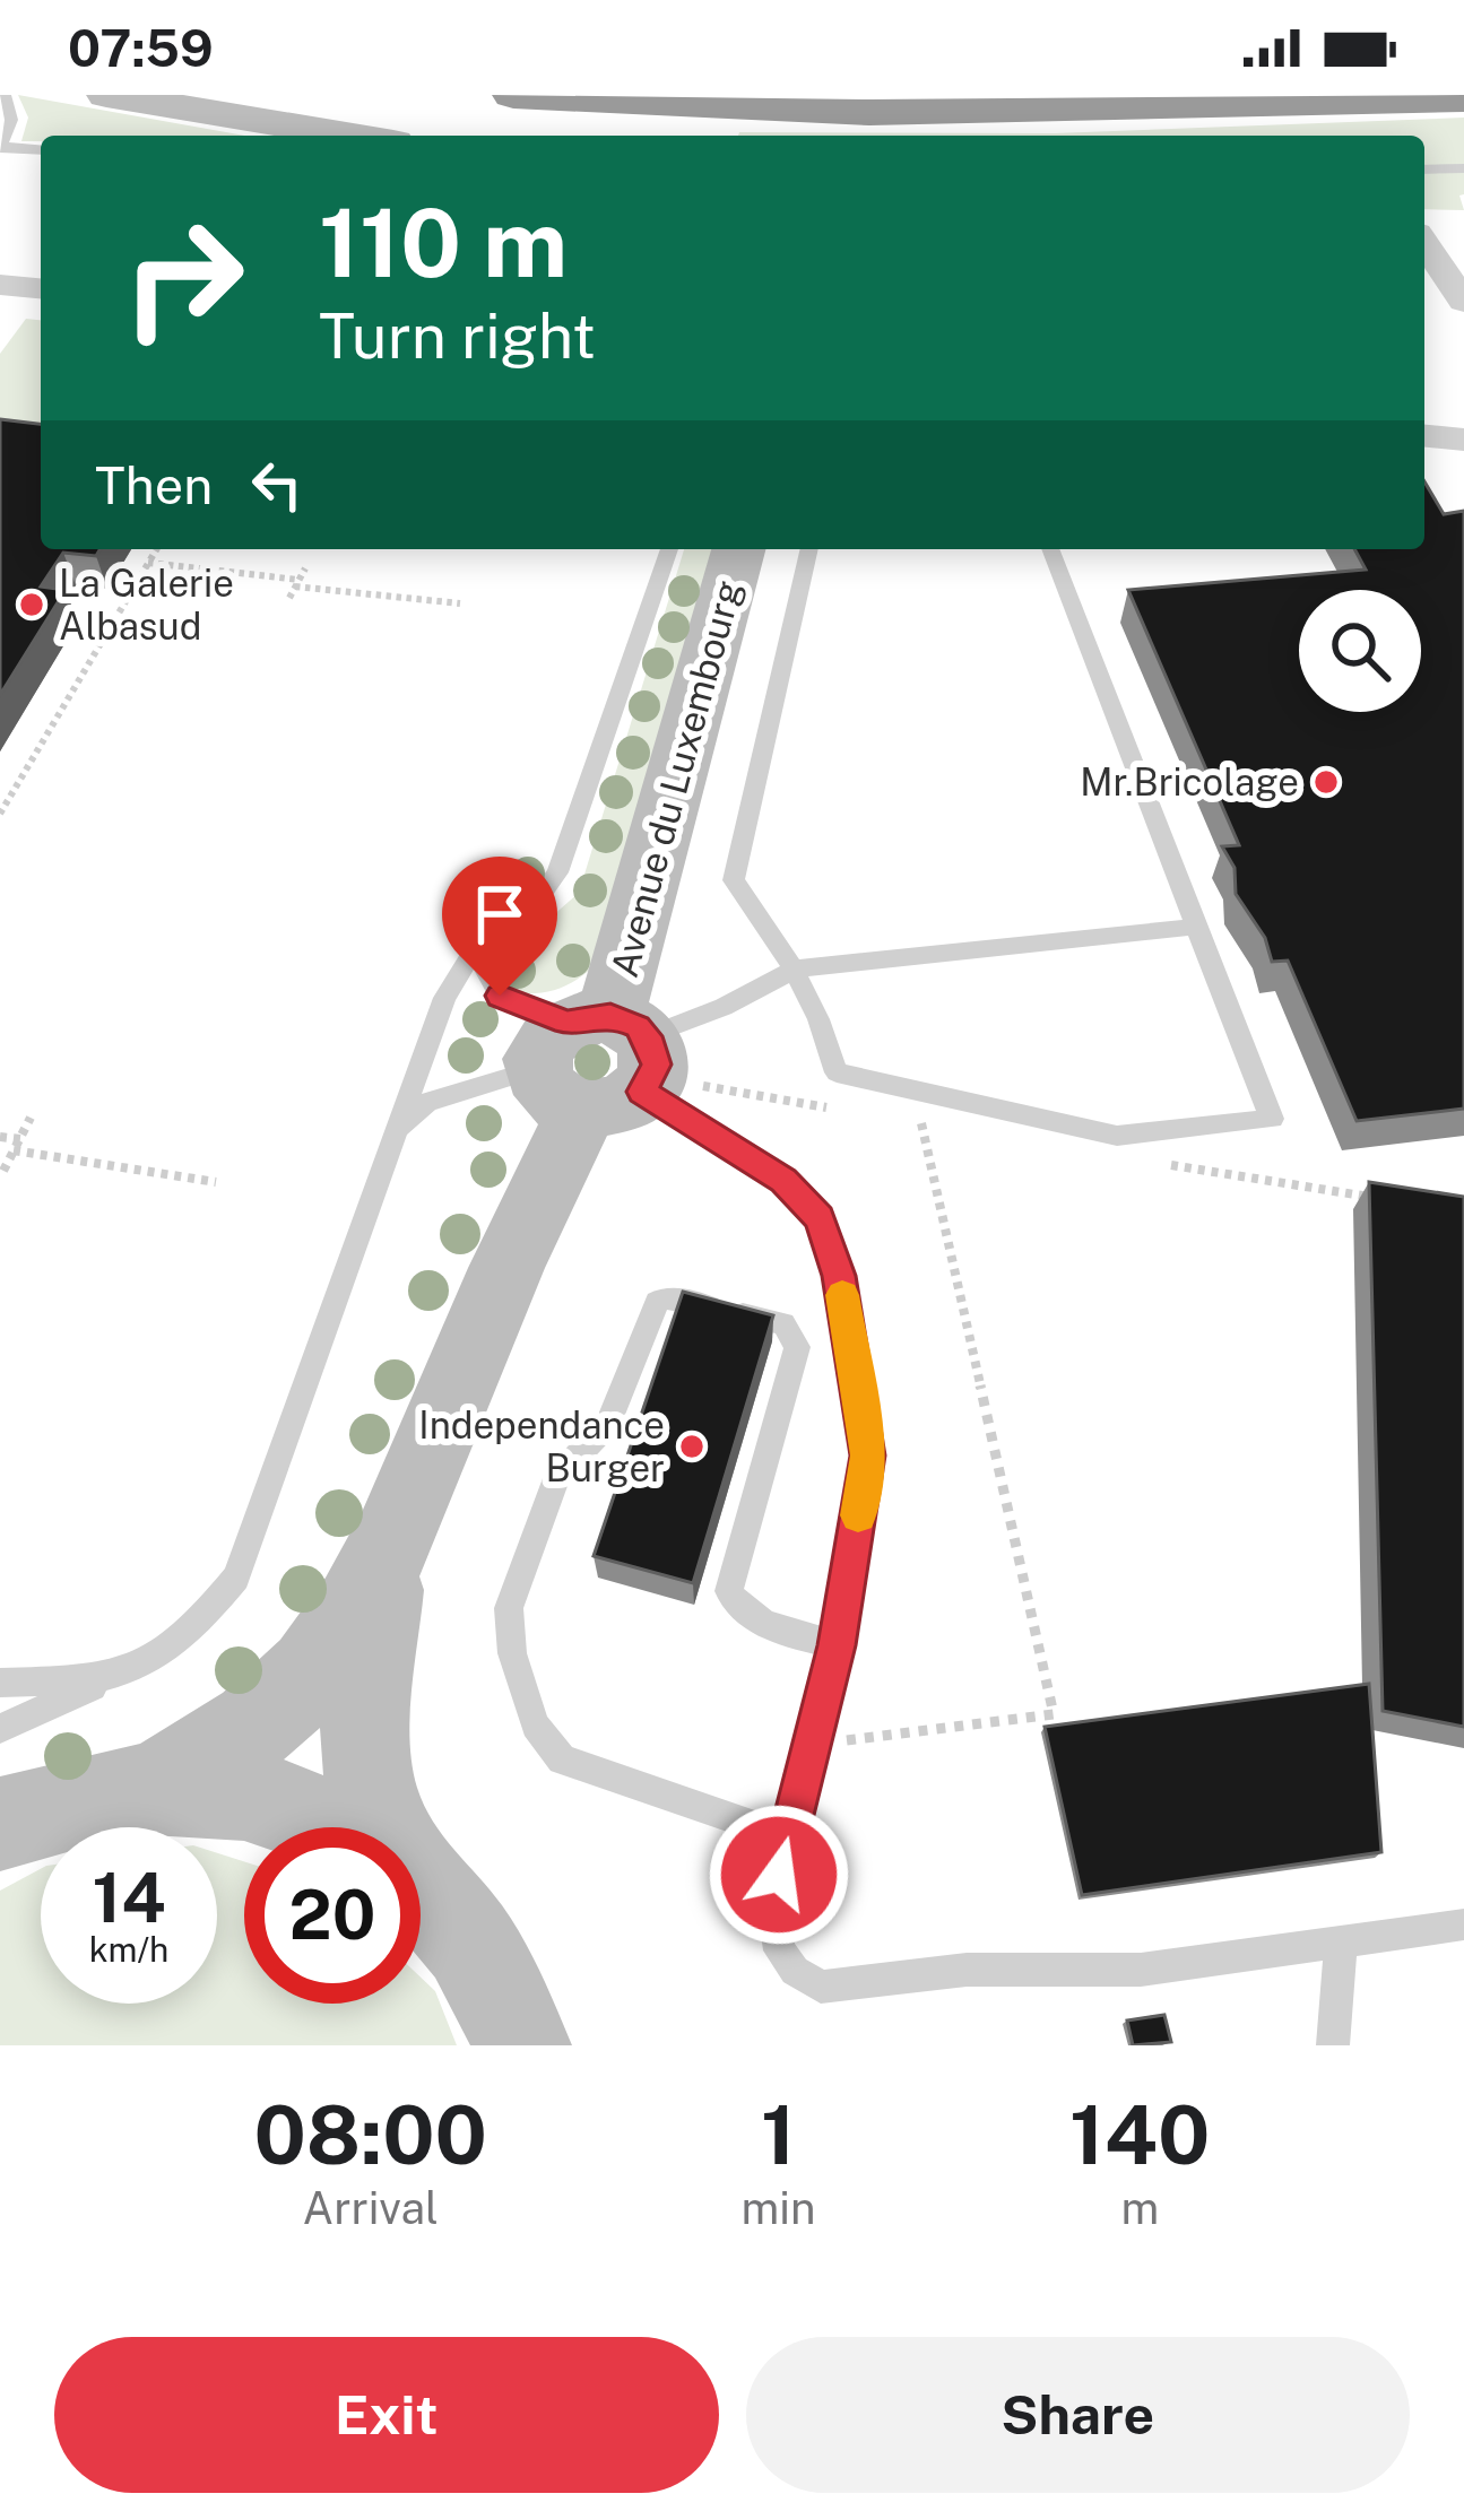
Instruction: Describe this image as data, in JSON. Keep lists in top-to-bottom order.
{
  "streets": {
    "street": ["Avenue du Luxembourg"]
  },
  "places": ["La Galerie Albasud", "Mr.Bricolage", "Independance Burger"],
  "page": {
    "status": "07:59",
    "turn": ["110 m", "Turn right"],
    "then": "Then",
    "speed": "14 km/h",
    "limit": "20",
    "eta": [
      "08:00",
      "Arrival",
      "1",
      "min",
      "140",
      "m"
    ],
    "buttons": ["Exit", "Share"]
  }
}
